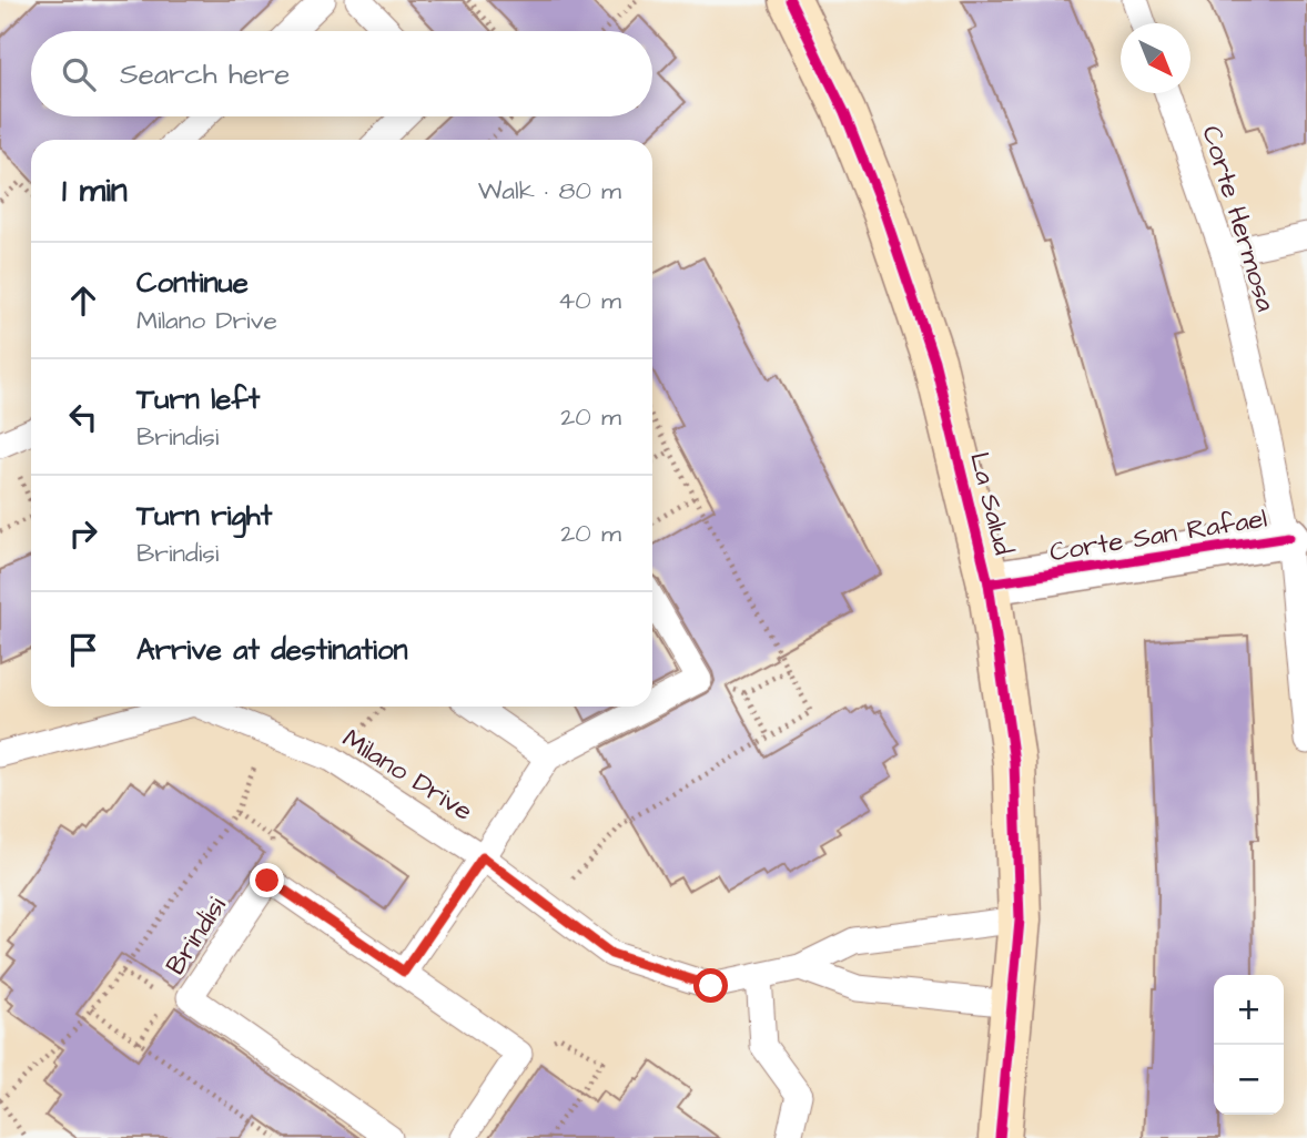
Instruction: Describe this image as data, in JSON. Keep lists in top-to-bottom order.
{
  "streets": {
    "street": ["La Salud", "Corte San Rafael"],
    "lane": ["Corte Hermosa", "Milano Drive", "Brindisi"]
  },
  "crossings": [
    ["Corte Hermosa", "Corte San Rafael"],
    ["La Salud", "Corte San Rafael"],
    ["La Salud", "Milano Drive"]
  ],
  "north": "bottom right",
  "page": {
    "search": "Search here",
    "heading": ["1 min", "Walk · 80 m"],
    "list": [
      ["Continue", "Milano Drive", "40 m"],
      ["Turn left", "Brindisi", "20 m"],
      ["Turn right", "Brindisi", "20 m"],
      "Arrive at destination"
    ],
    "map_buttons": ["+", "−"]
  }
}
